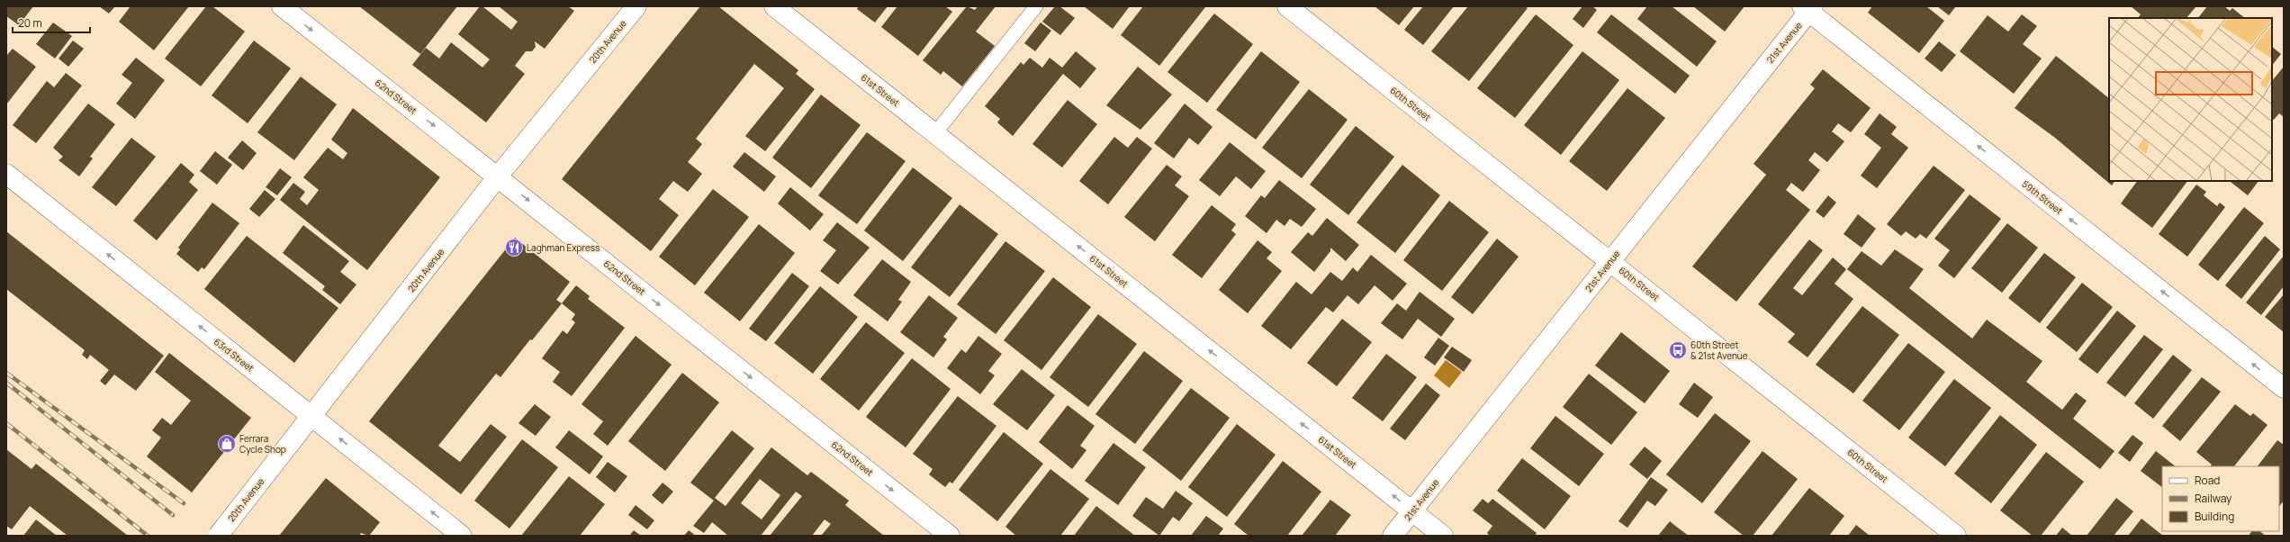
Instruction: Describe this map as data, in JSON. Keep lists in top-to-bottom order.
{
  "streets": {
    "street": [
      "20th Avenue",
      "21st Avenue",
      "61st Street",
      "62nd Street",
      "60th Street",
      "59th Street",
      "63rd Street"
    ]
  },
  "crossings": [
    ["20th Avenue", "62nd Street"],
    ["20th Avenue", "63rd Street"],
    ["21st Avenue", "61st Street"],
    ["21st Avenue", "60th Street"],
    ["21st Avenue", "59th Street"]
  ],
  "one_way": [
    "61st Street",
    "62nd Street",
    "59th Street",
    "63rd Street"
  ],
  "places": {
    "restaurant": ["Laghman Express"],
    "bus stop": ["60th Street & 21st Avenue"],
    "shop": ["Ferrara Cycle Shop"]
  },
  "legend": ["Road", "Railway", "Building"],
  "scale_bar": "20 m"
}
